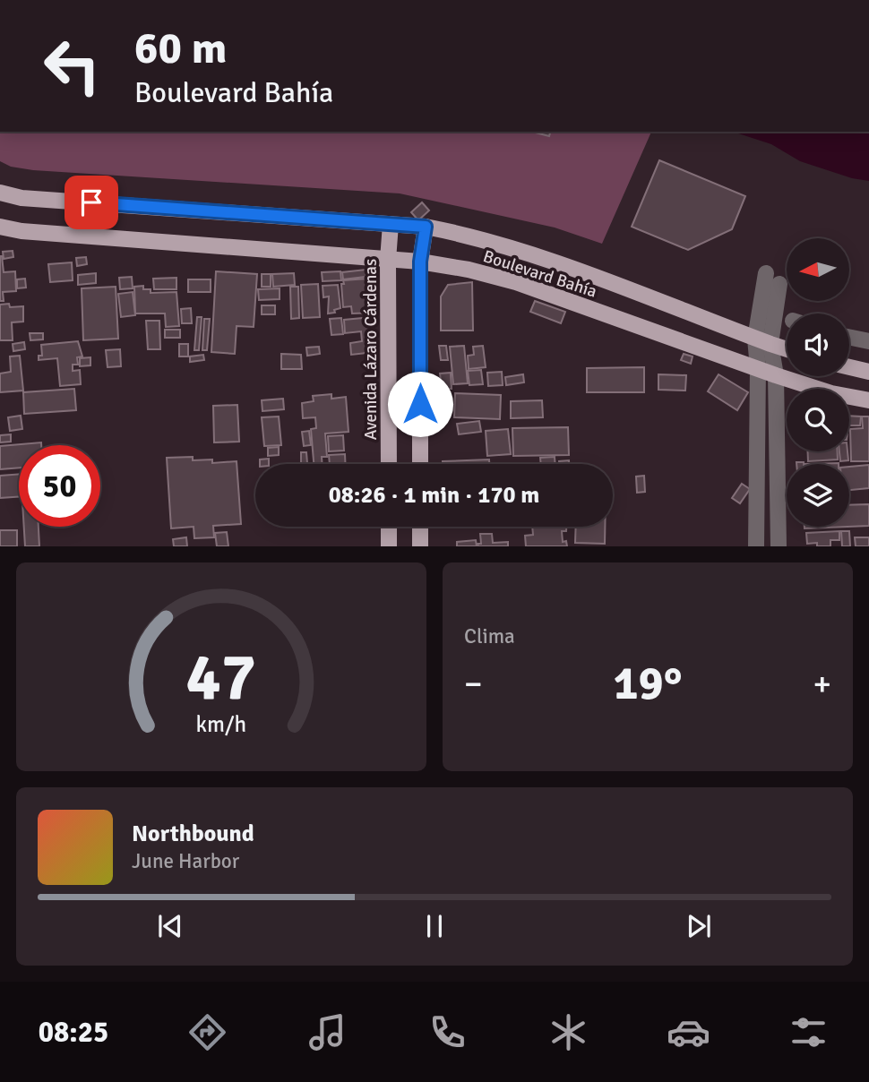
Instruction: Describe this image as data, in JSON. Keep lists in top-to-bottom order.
{
  "streets": {
    "main road": ["Boulevard Bahía", "Avenida Lázaro Cárdenas"]
  },
  "crossings": [
    ["Boulevard Bahía", "Avenida Lázaro Cárdenas"]
  ],
  "north": "left",
  "page": {
    "turn": ["60 m", "Boulevard Bahía"],
    "limit": "50",
    "trip": "08:26 · 1 min · 170 m",
    "tile": "Clima",
    "heat": ["−", "19°", "+"],
    "song": ["Northbound", "June Harbor"],
    "tabs": "08:25",
    "gauge": ["47", "km/h"]
  }
}
